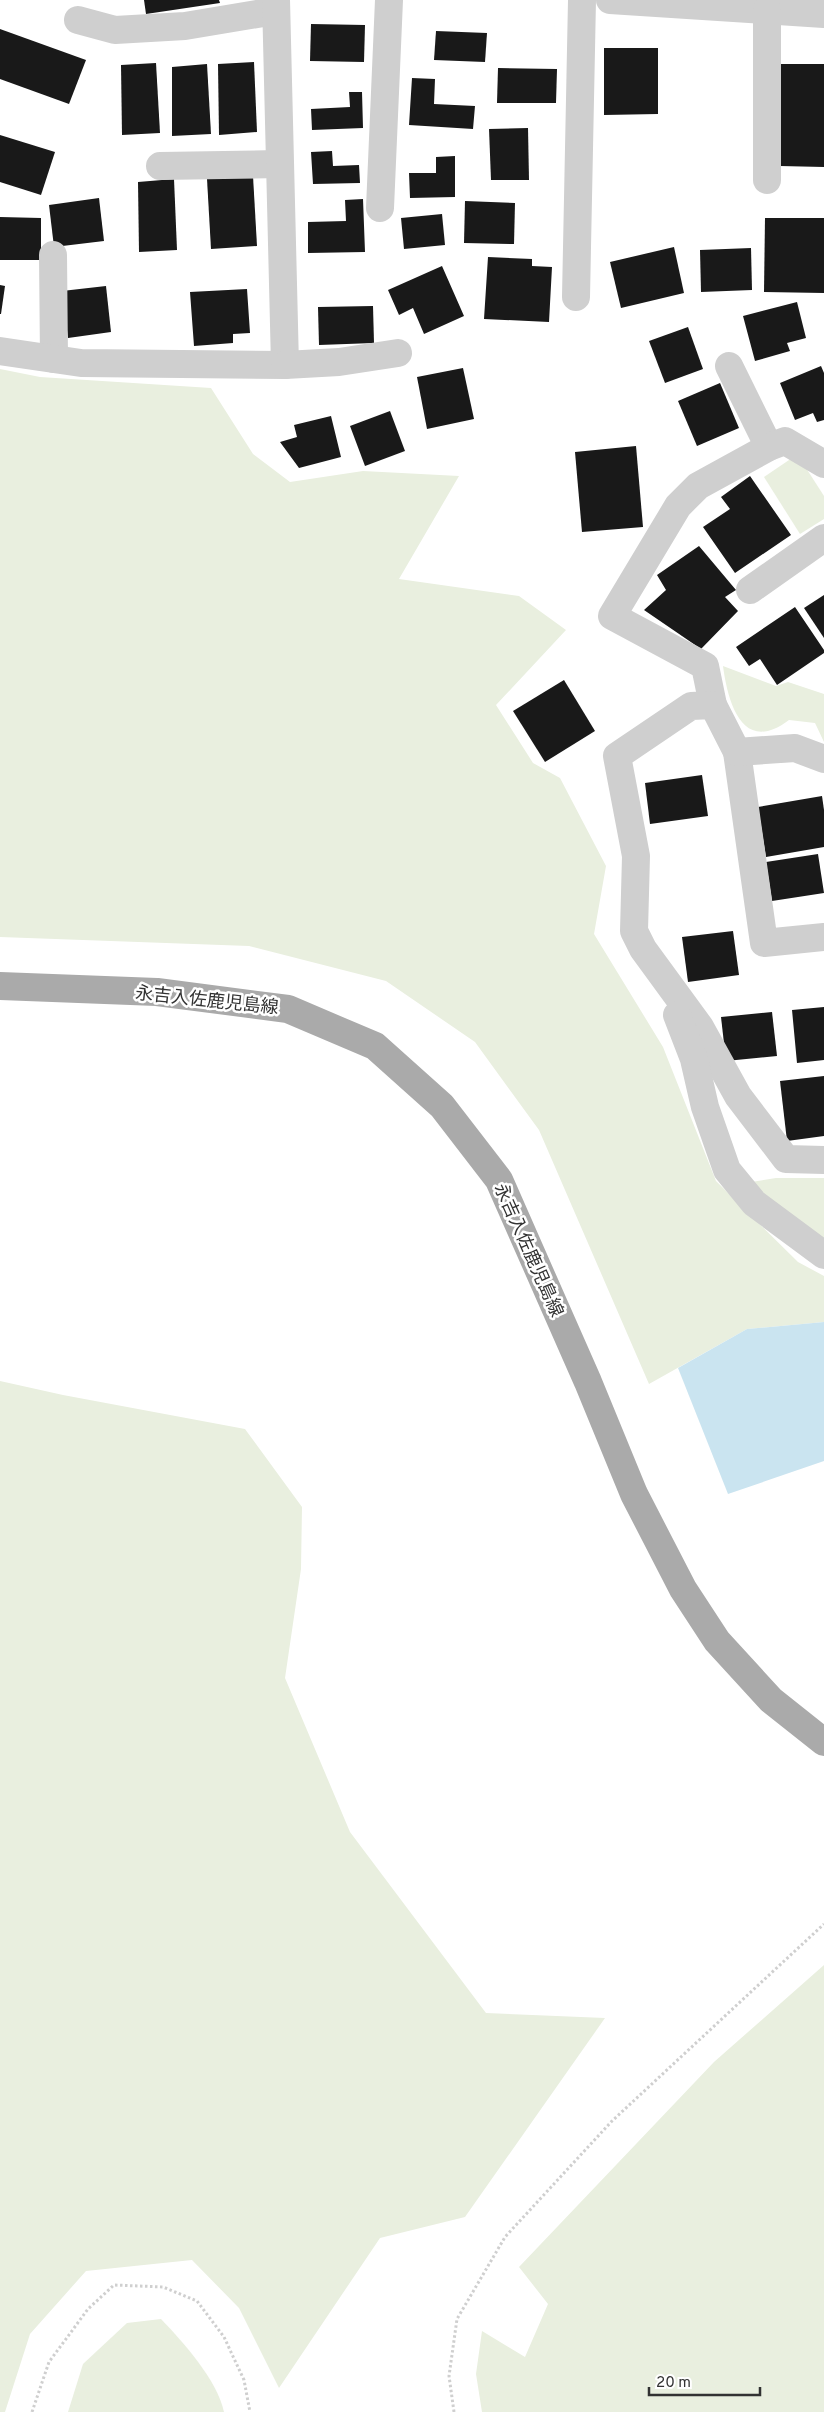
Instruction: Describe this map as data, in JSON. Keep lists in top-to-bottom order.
{
  "streets": {
    "main road": ["永吉入佐鹿児島線"]
  },
  "scale_bar": "20 m"
}
